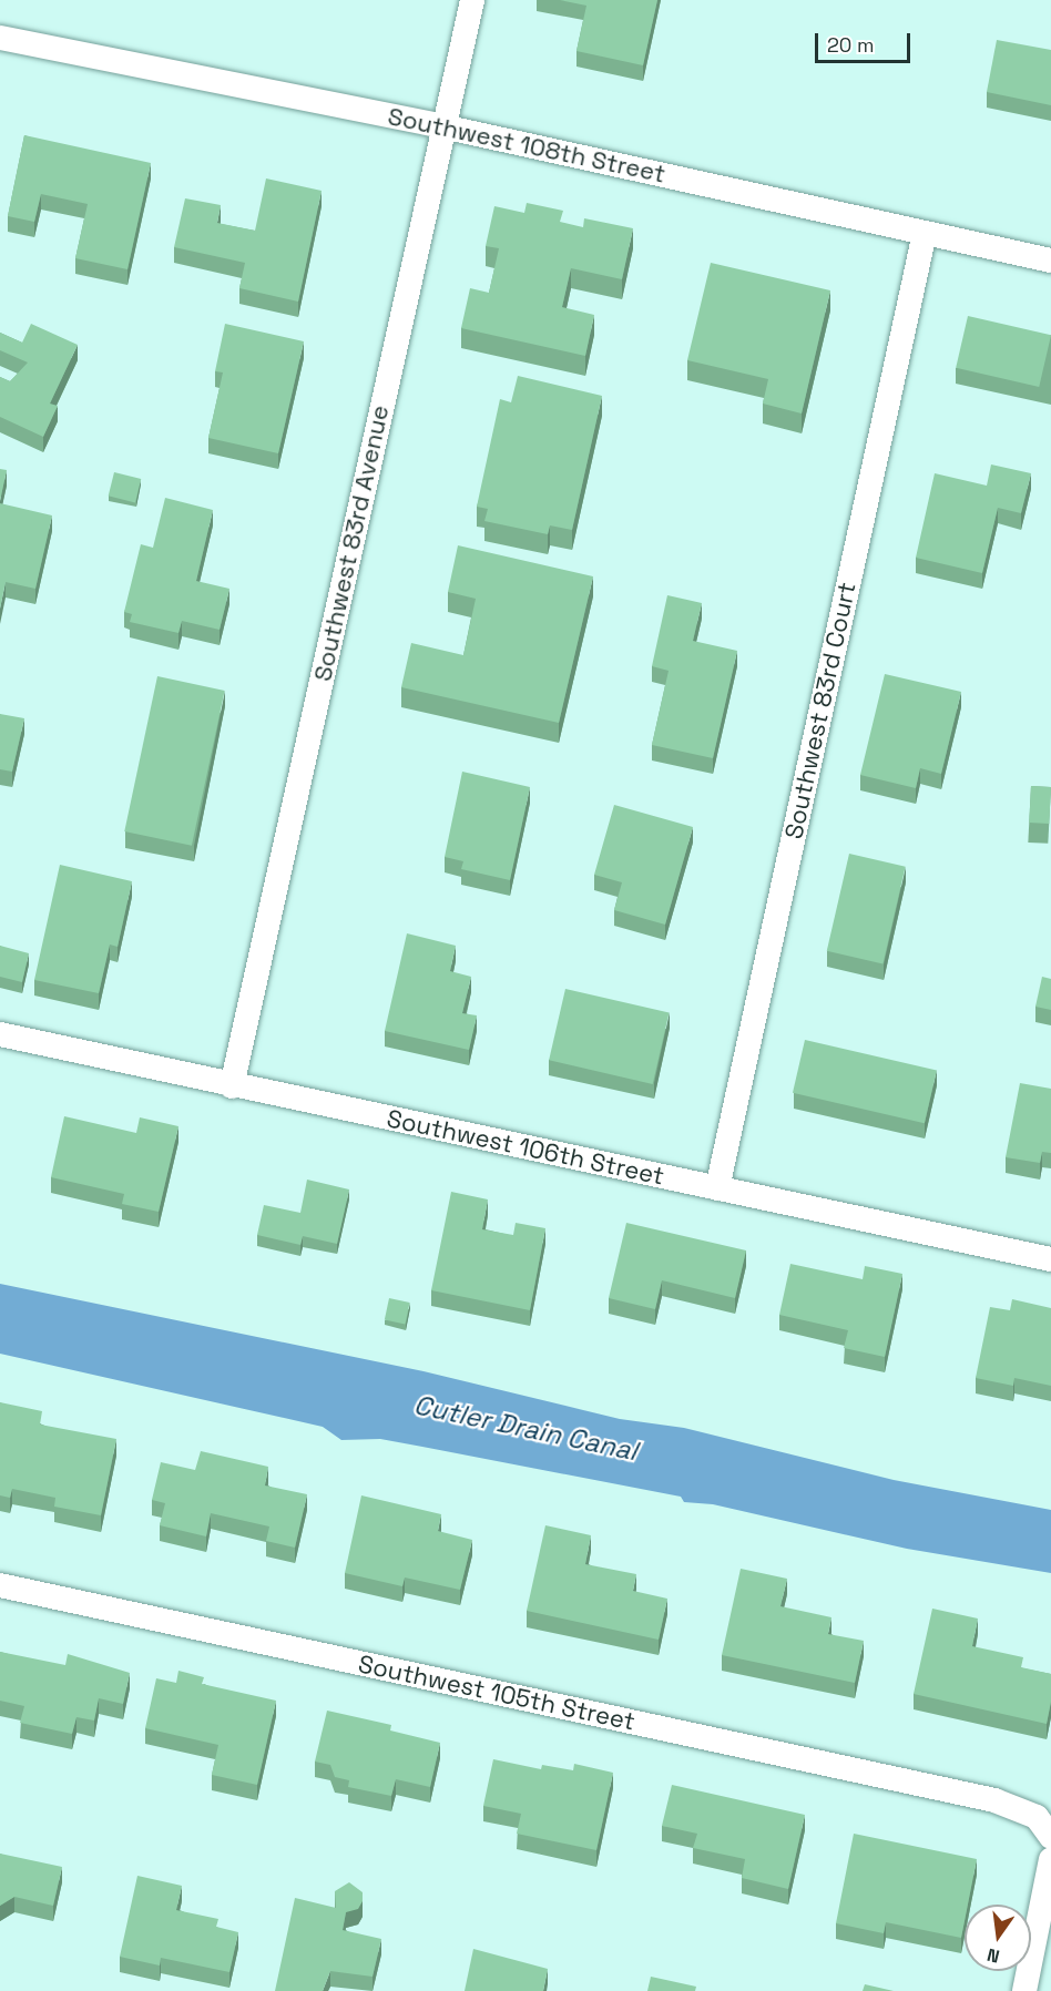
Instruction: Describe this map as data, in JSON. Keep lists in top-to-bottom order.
{
  "streets": {
    "street": [
      "Southwest 108th Street",
      "Southwest 83rd Avenue",
      "Southwest 83rd Court",
      "Southwest 106th Street",
      "Southwest 105th Street"
    ]
  },
  "crossings": [
    ["Southwest 108th Street", "Southwest 83rd Avenue"],
    ["Southwest 108th Street", "Southwest 83rd Court"],
    ["Southwest 83rd Avenue", "Southwest 106th Street"],
    ["Southwest 83rd Court", "Southwest 106th Street"]
  ],
  "water": ["Cutler Drain Canal"],
  "scale_bar": "20 m",
  "north": "bottom"
}
